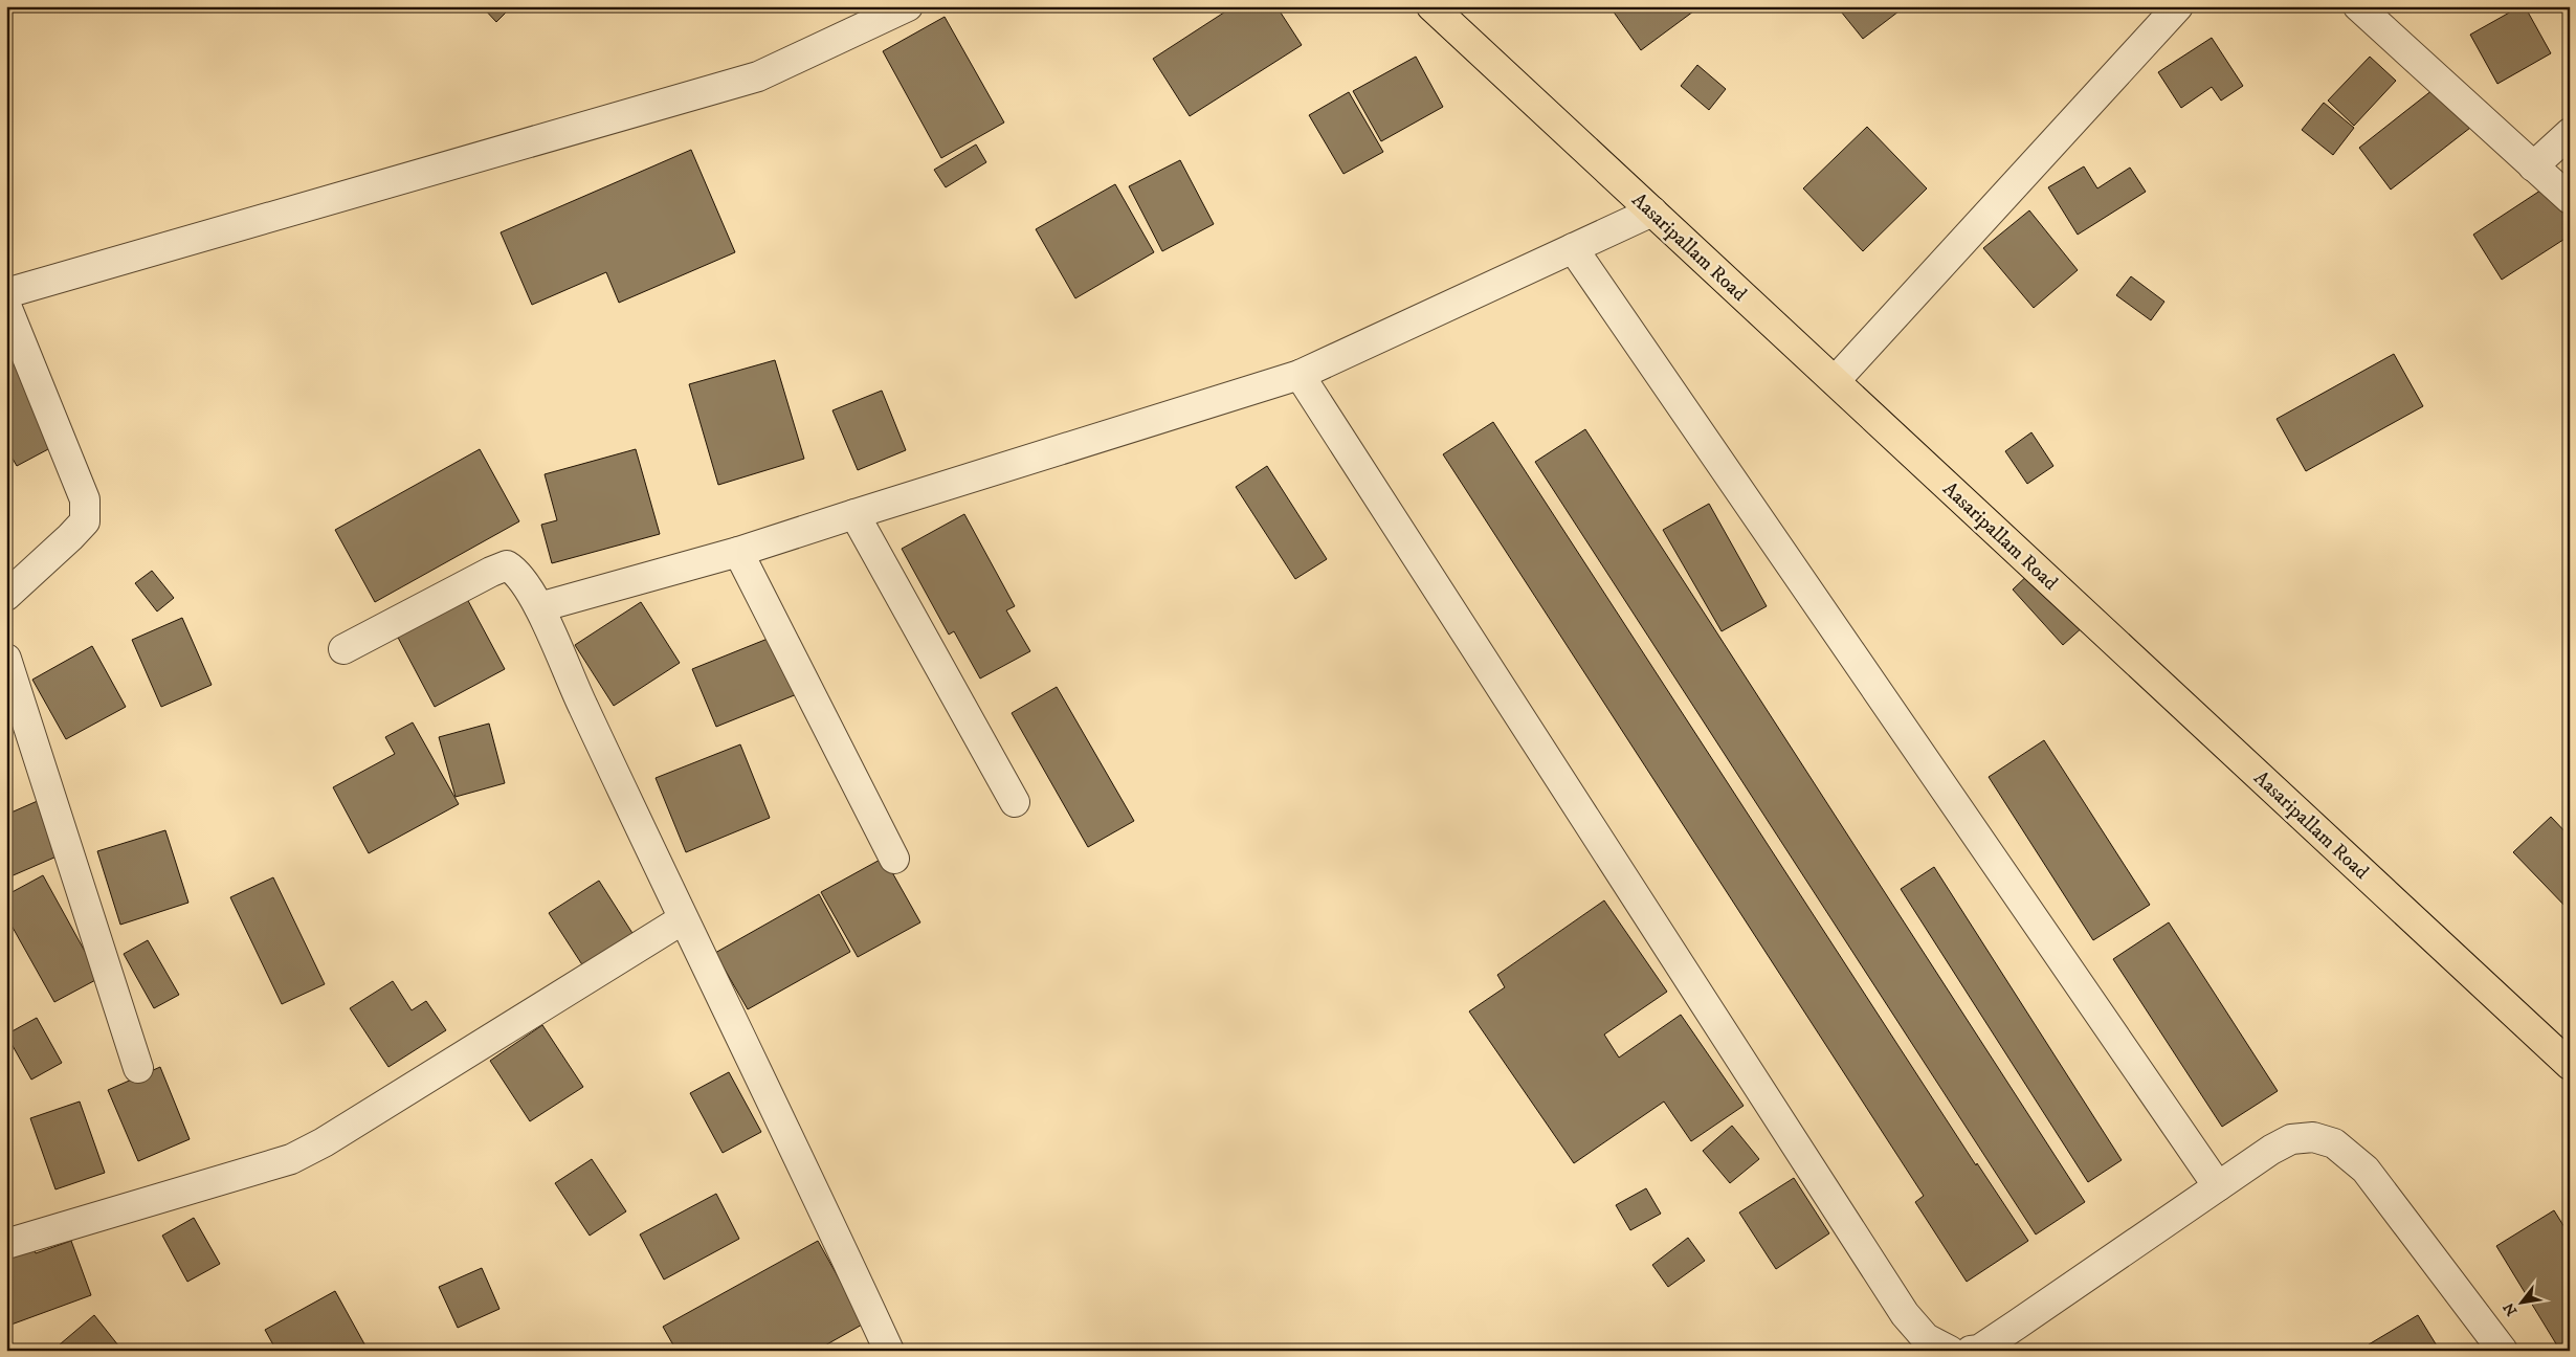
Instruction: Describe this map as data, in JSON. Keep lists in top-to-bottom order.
{
  "streets": {
    "main road": ["Aasaripallam Road"]
  },
  "north": "bottom left"
}
